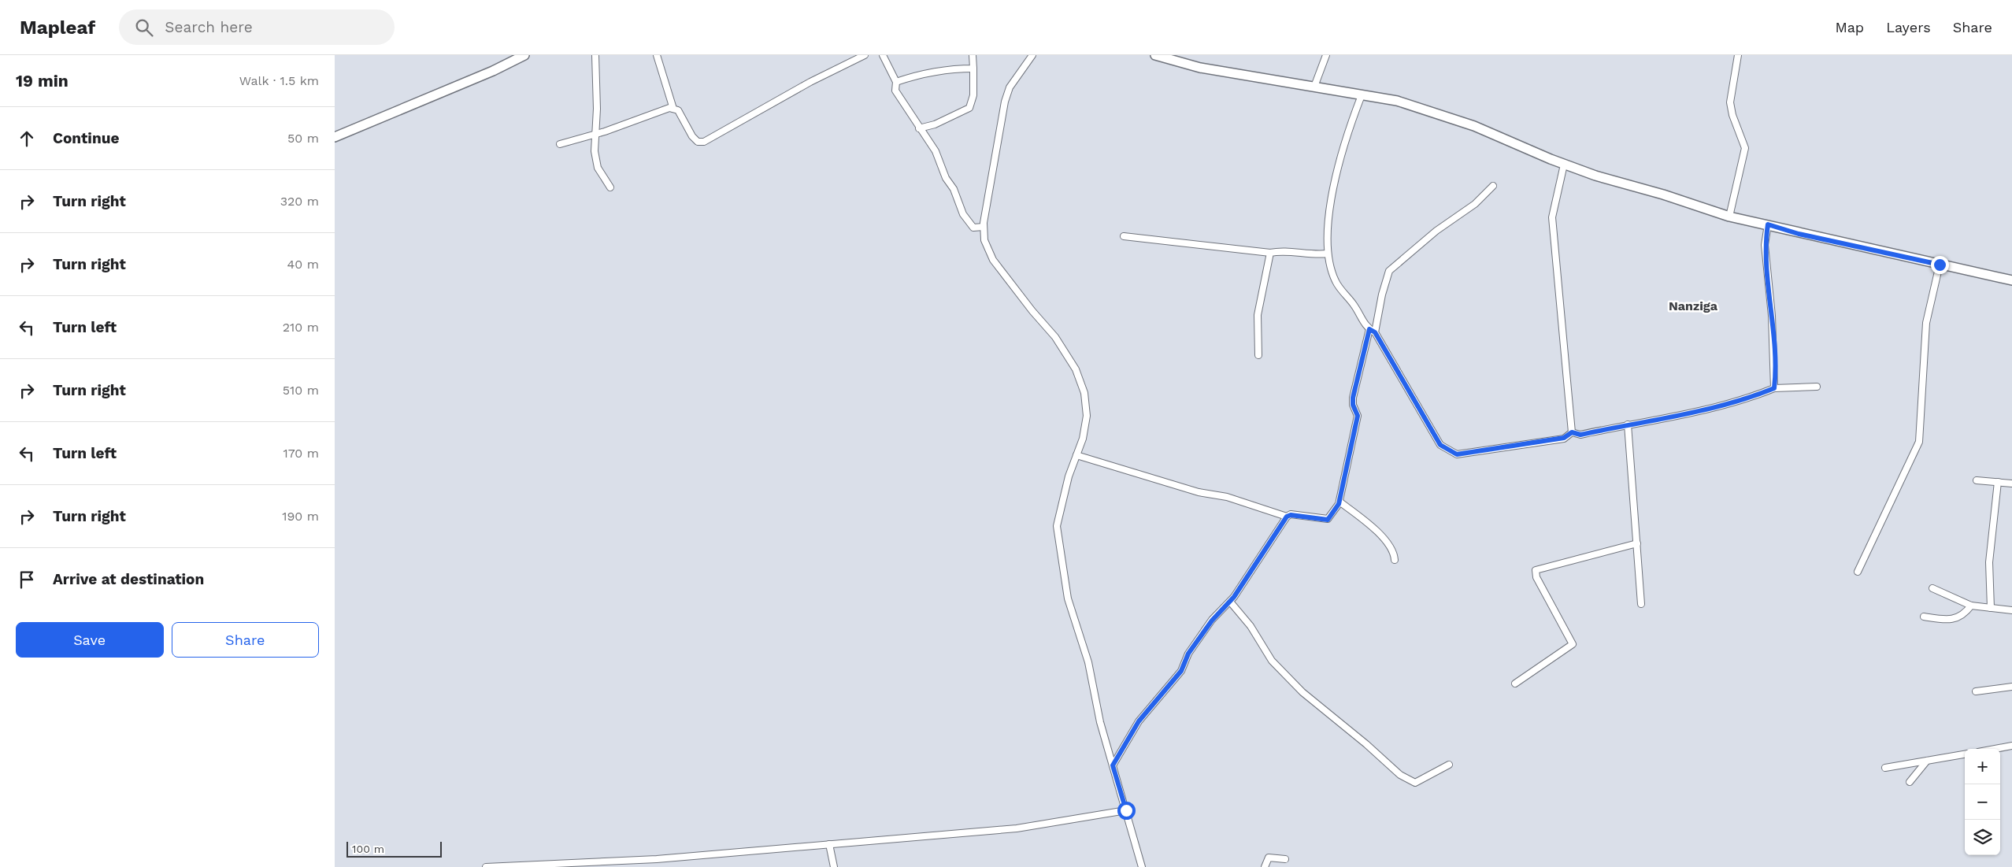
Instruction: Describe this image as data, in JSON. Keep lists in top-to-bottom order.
{
  "districts": ["Nanziga"],
  "scale_bar": "100 m",
  "page": {
    "header": "Mapleaf",
    "search": "Search here",
    "nav": ["Map", "Layers", "Share"],
    "heading": ["19 min", "Walk · 1.5 km"],
    "list": [
      ["Continue", "50 m"],
      ["Turn right", "320 m"],
      ["Turn right", "40 m"],
      ["Turn left", "210 m"],
      ["Turn right", "510 m"],
      ["Turn left", "170 m"],
      ["Turn right", "190 m"],
      "Arrive at destination"
    ],
    "buttons": ["Save", "Share"],
    "map_buttons": ["+", "−"],
    "scale": "100 m"
  }
}
